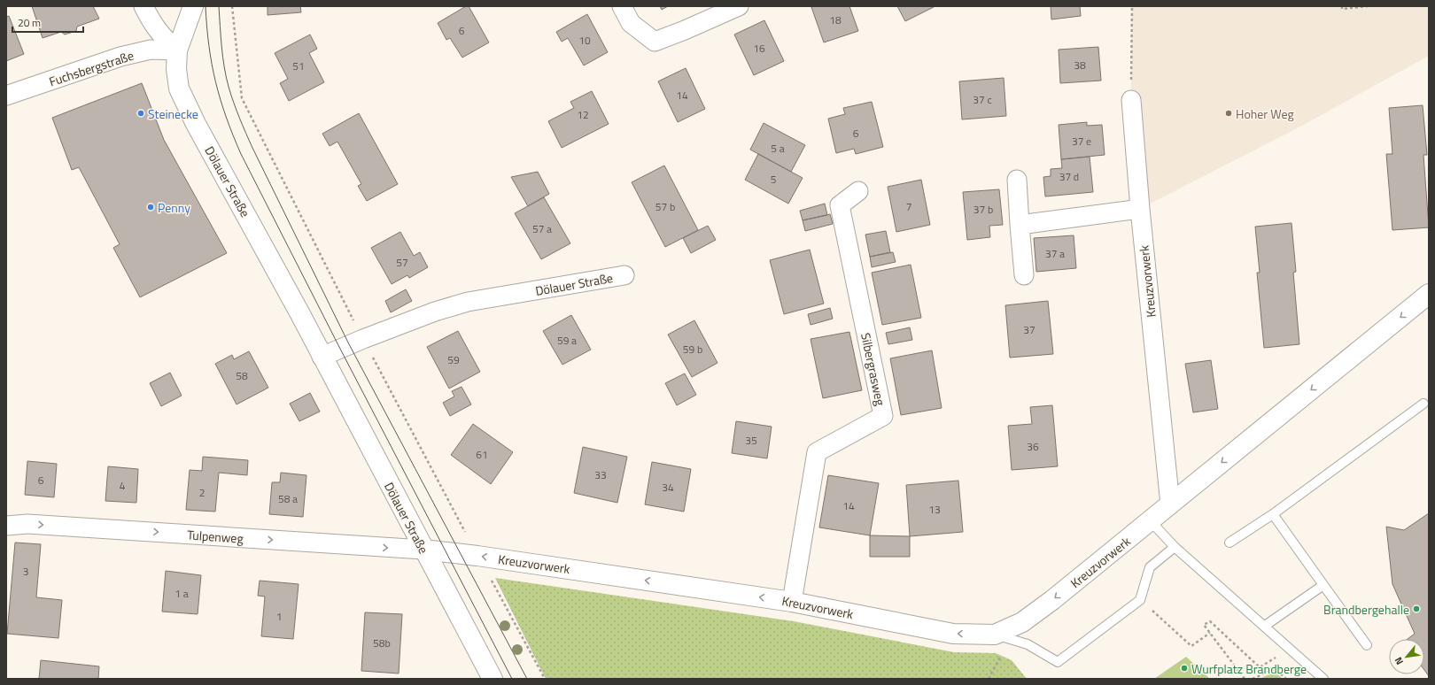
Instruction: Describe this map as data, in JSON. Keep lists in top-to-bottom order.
{
  "streets": {
    "street": [
      "Fuchsbergstraße",
      "Dölauer Straße",
      "Kreuzvorwerk",
      "Silbergrasweg",
      "Tulpenweg"
    ]
  },
  "crossings": [
    ["Fuchsbergstraße", "Dölauer Straße"],
    ["Dölauer Straße", "Kreuzvorwerk"],
    ["Dölauer Straße", "Tulpenweg"],
    ["Kreuzvorwerk", "Silbergrasweg"],
    ["Kreuzvorwerk", "Tulpenweg"]
  ],
  "one_way": ["Kreuzvorwerk", "Tulpenweg"],
  "places": [
    "Steinecke",
    "Hoher Weg",
    "Penny",
    "Brandbergehalle",
    "Wurfplatz Brandberge"
  ],
  "house_numbers": [
    "18",
    "6",
    "10",
    "16",
    "38",
    "51",
    "14",
    "37 c",
    "12",
    "6",
    "37 e",
    "5 a",
    "37 d",
    "5",
    "57 b",
    "7",
    "37 b",
    "57 a",
    "37 a",
    "57",
    "37",
    "59 a",
    "59 b",
    "59",
    "58",
    "35",
    "36",
    "61",
    "33",
    "6",
    "4",
    "34",
    "2",
    "58 a",
    "14",
    "13",
    "3",
    "1 a",
    "1",
    "58b"
  ],
  "scale_bar": "20 m",
  "north": "bottom left"
}
